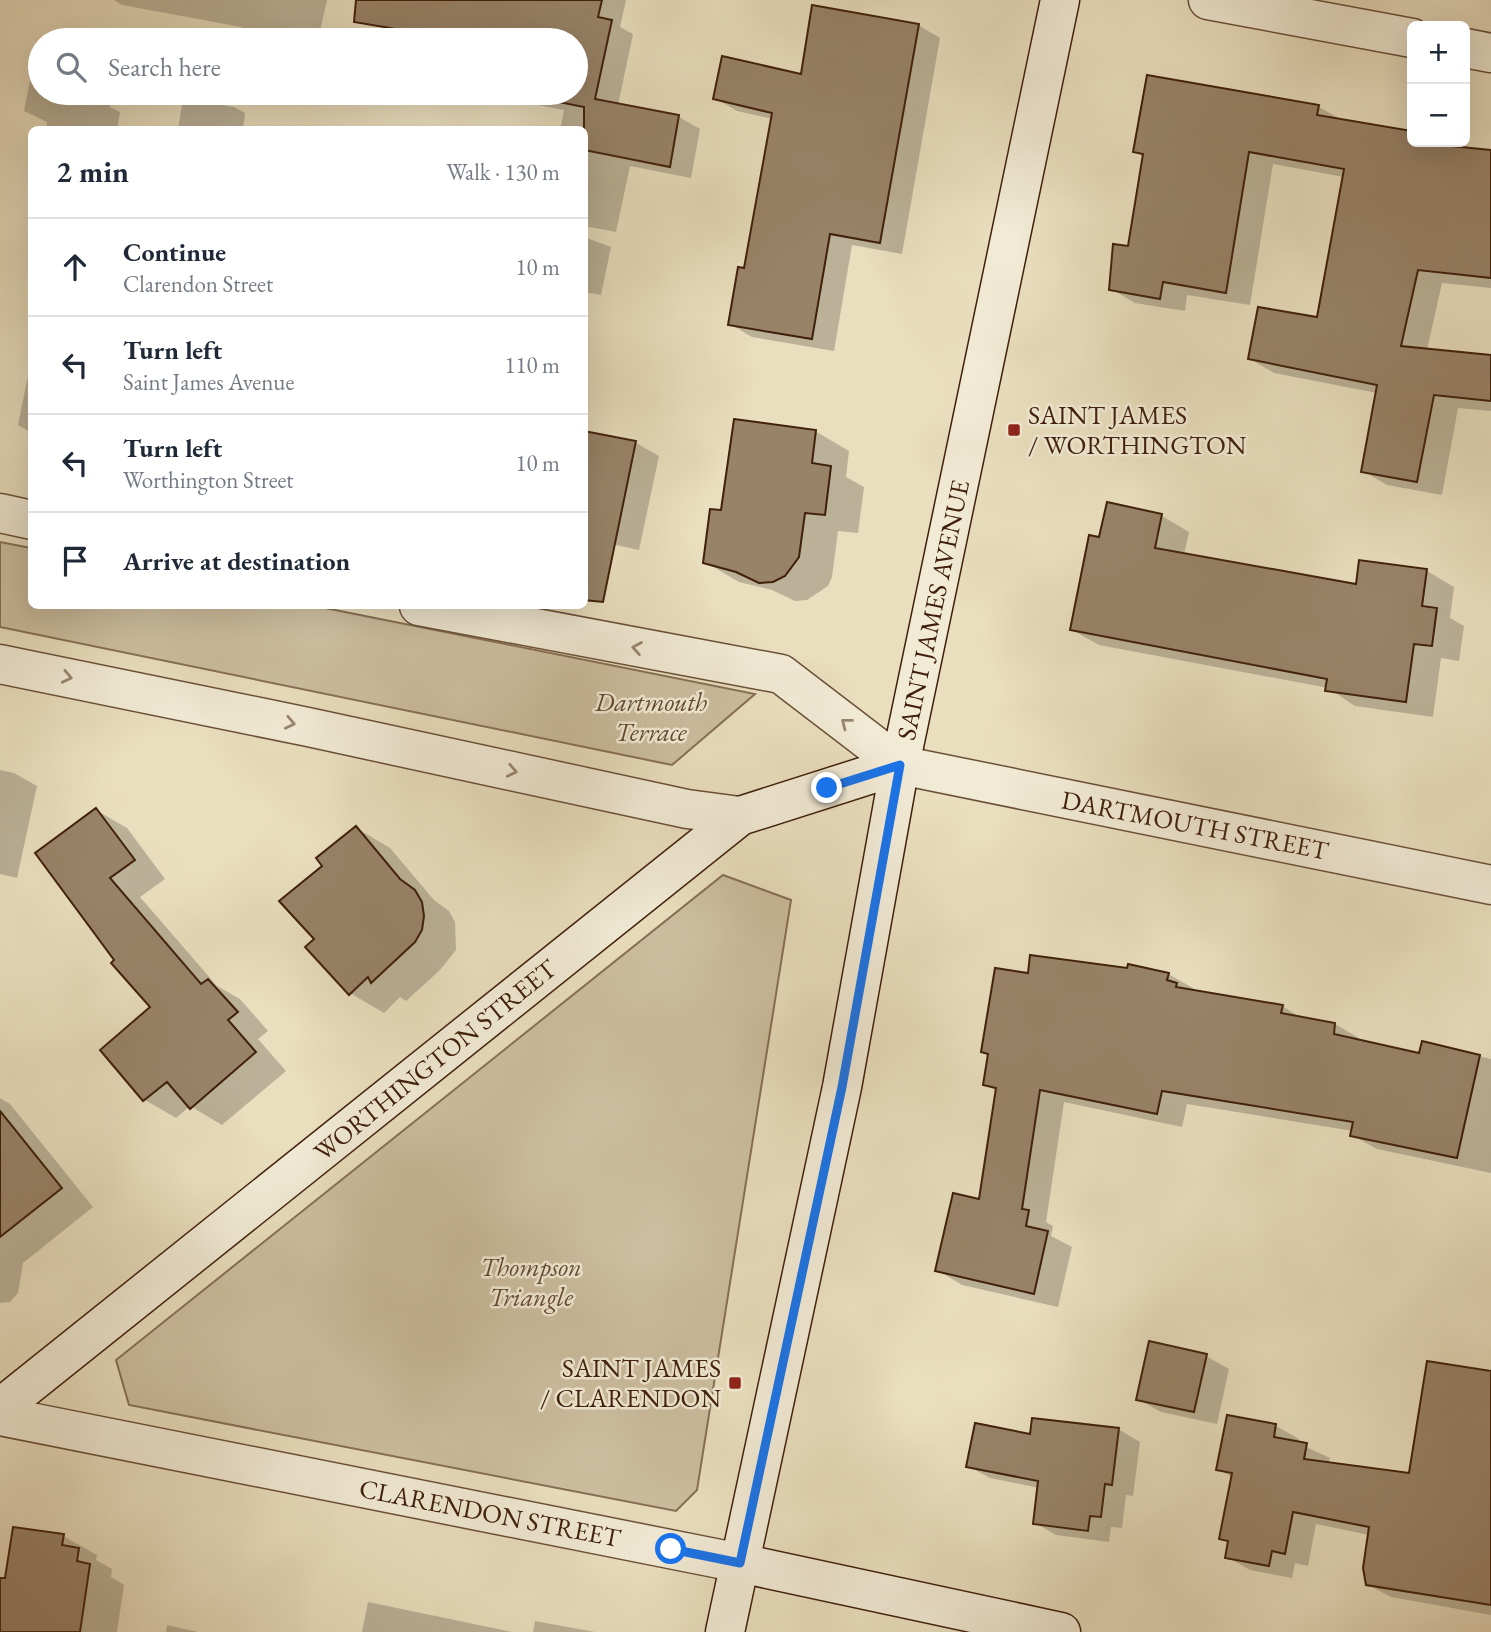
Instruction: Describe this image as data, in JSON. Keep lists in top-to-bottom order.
{
  "streets": {
    "street": [
      "SAINT JAMES AVENUE",
      "DARTMOUTH STREET",
      "WORTHINGTON STREET",
      "CLARENDON STREET"
    ]
  },
  "crossings": [
    ["SAINT JAMES AVENUE", "DARTMOUTH STREET"],
    ["SAINT JAMES AVENUE", "WORTHINGTON STREET"],
    ["SAINT JAMES AVENUE", "CLARENDON STREET"],
    ["DARTMOUTH STREET", "WORTHINGTON STREET"]
  ],
  "parks": ["Dartmouth Terrace", "Thompson Triangle"],
  "places": {
    "transit": ["SAINT JAMES / WORTHINGTON", "SAINT JAMES / CLARENDON"]
  },
  "page": {
    "map_buttons": ["+", "−"],
    "search": "Search here",
    "heading": ["2 min", "Walk · 130 m"],
    "list": [
      ["Continue", "Clarendon Street", "10 m"],
      ["Turn left", "Saint James Avenue", "110 m"],
      ["Turn left", "Worthington Street", "10 m"],
      "Arrive at destination"
    ]
  }
}
